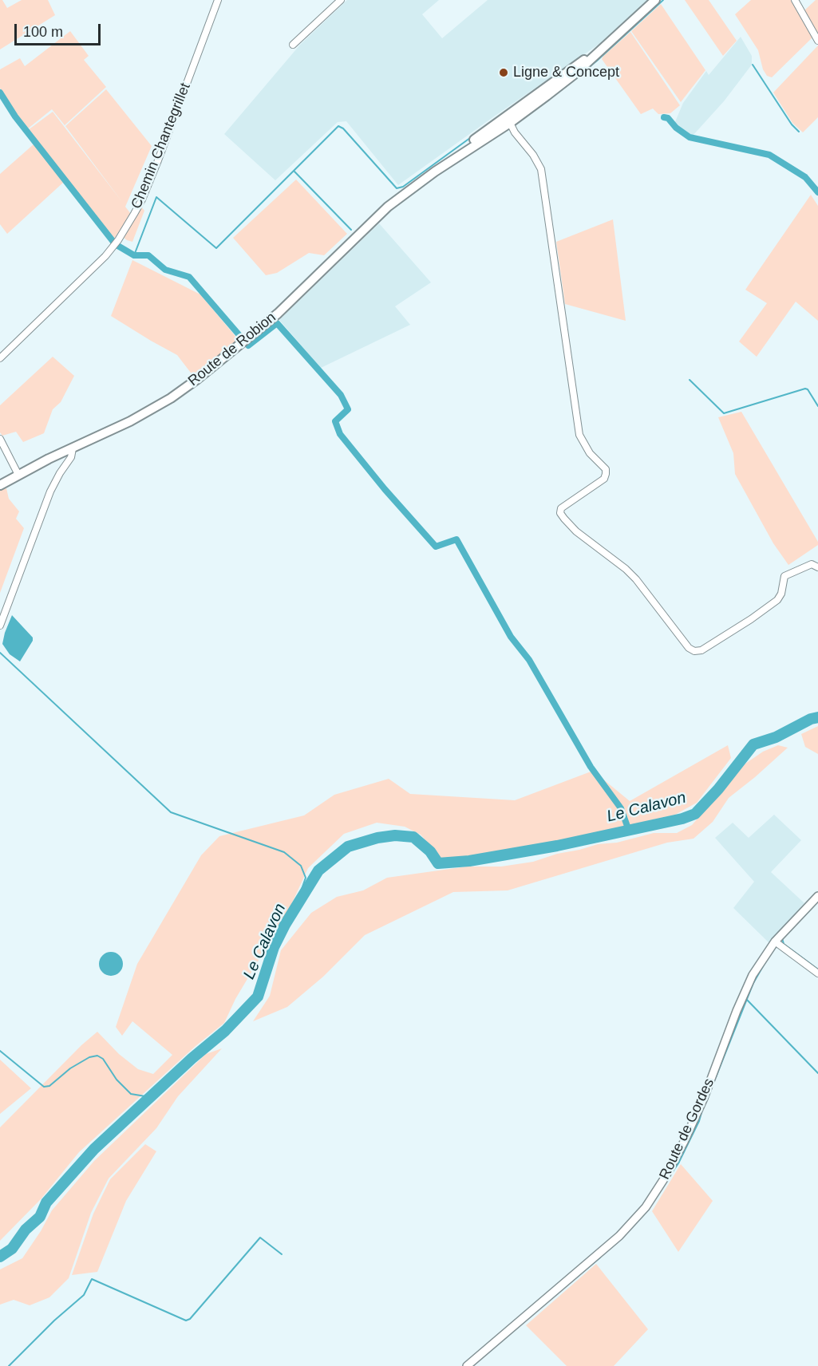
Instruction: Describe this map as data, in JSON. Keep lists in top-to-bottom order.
{
  "streets": {
    "main road": ["Route de Robion"],
    "street": ["Chemin Chantegrillet", "Route de Gordes"]
  },
  "water": ["Le Calavon"],
  "places": ["Ligne & Concept"],
  "scale_bar": "100 m"
}
